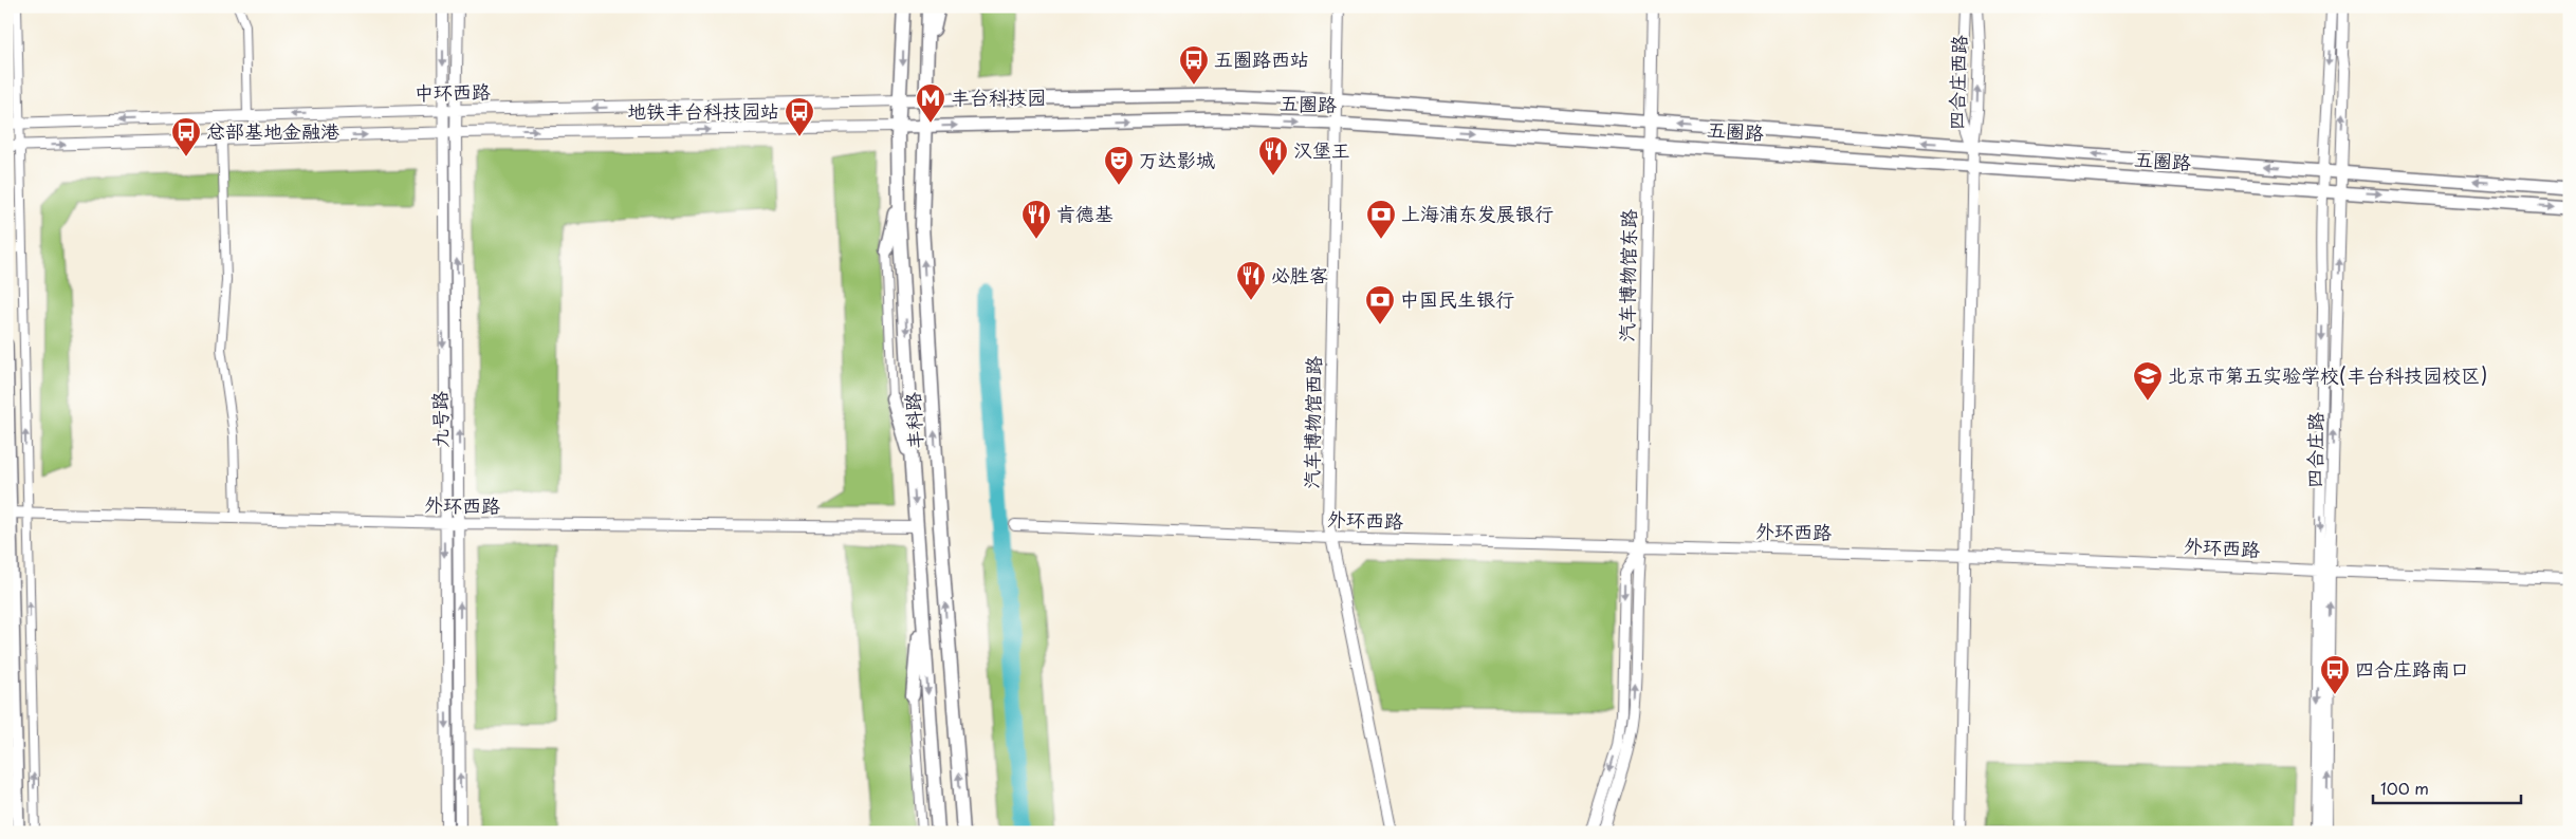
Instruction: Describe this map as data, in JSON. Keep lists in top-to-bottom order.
{
  "streets": {
    "main road": ["五圈路", "丰科路"],
    "street": [
      "四合庄西路",
      "中环西路",
      "汽车博物馆东路",
      "九号路",
      "汽车博物馆西路",
      "四合庄路",
      "外环西路"
    ]
  },
  "crossings": [
    ["四合庄西路", "五圈路"],
    ["中环西路", "五圈路"],
    ["中环西路", "九号路"],
    ["中环西路", "丰科路"],
    ["五圈路", "汽车博物馆东路"],
    ["五圈路", "丰科路"],
    ["五圈路", "汽车博物馆西路"],
    ["五圈路", "四合庄路"],
    ["汽车博物馆东路", "外环西路"],
    ["九号路", "外环西路"],
    ["丰科路", "外环西路"],
    ["汽车博物馆西路", "外环西路"],
    ["四合庄路", "外环西路"]
  ],
  "places": {
    "bus stop": [
      "五圈路西站",
      "地铁丰台科技园站",
      "总部基地金融港",
      "四合庄路南口"
    ],
    "metro station": ["丰台科技园"],
    "restaurant": ["汉堡王", "肯德基", "必胜客"],
    "theatre": ["万达影城"],
    "bank": ["上海浦东发展银行", "中国民生银行"],
    "school or university": ["北京市第五实验学校(丰台科技园校区)"]
  },
  "scale_bar": "100 m"
}
